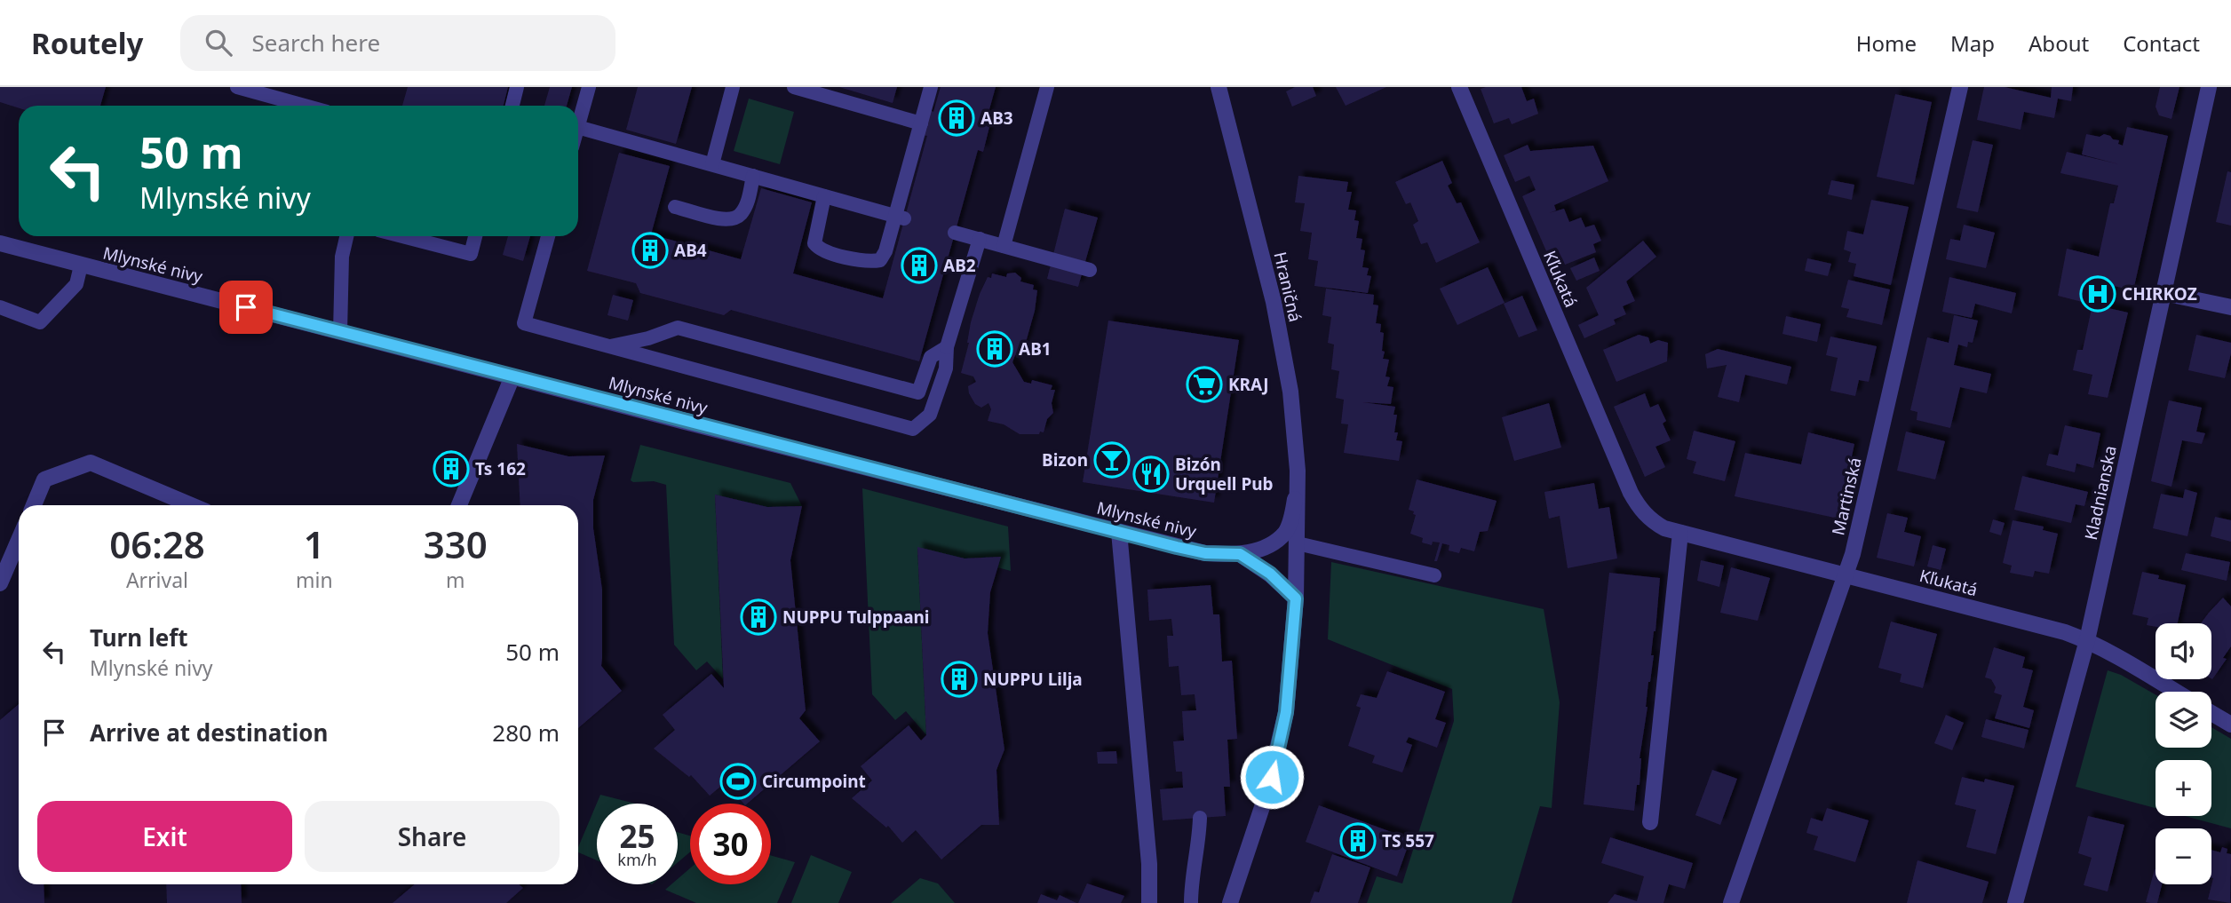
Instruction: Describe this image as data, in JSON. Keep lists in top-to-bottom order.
{
  "streets": {
    "street": [
      "Mlynské nivy",
      "Kľukatá",
      "Hraničná",
      "Kladnianska",
      "Martinská"
    ]
  },
  "crossings": [
    ["Mlynské nivy", "Hraničná"],
    ["Kľukatá", "Kladnianska"],
    ["Kľukatá", "Martinská"]
  ],
  "places": {
    "building": [
      "AB3",
      "AB4",
      "AB2",
      "AB1",
      "Ts 162",
      "NUPPU Tulppaani",
      "NUPPU Lilja",
      "TS 557"
    ],
    "hospital": ["CHIRKOZ"],
    "supermarket": ["KRAJ"],
    "bar": ["Bizon"],
    "restaurant": ["Bizón Urquell Pub"],
    "sports": ["Circumpoint"]
  },
  "page": {
    "header": "Routely",
    "search": "Search here",
    "nav": [
      "Home",
      "Map",
      "About",
      "Contact"
    ],
    "turn": ["50 m", "Mlynské nivy"],
    "eta": [
      "06:28",
      "Arrival",
      "1",
      "min",
      "330",
      "m"
    ],
    "list": [
      {
        "name": "Turn left",
        "note": "Mlynské nivy",
        "value": "50 m"
      },
      {
        "name": "Arrive at destination",
        "value": "280 m"
      }
    ],
    "map_buttons": ["+", "−"],
    "buttons": ["Exit", "Share"],
    "speed": "25 km/h",
    "limit": "30"
  }
}
